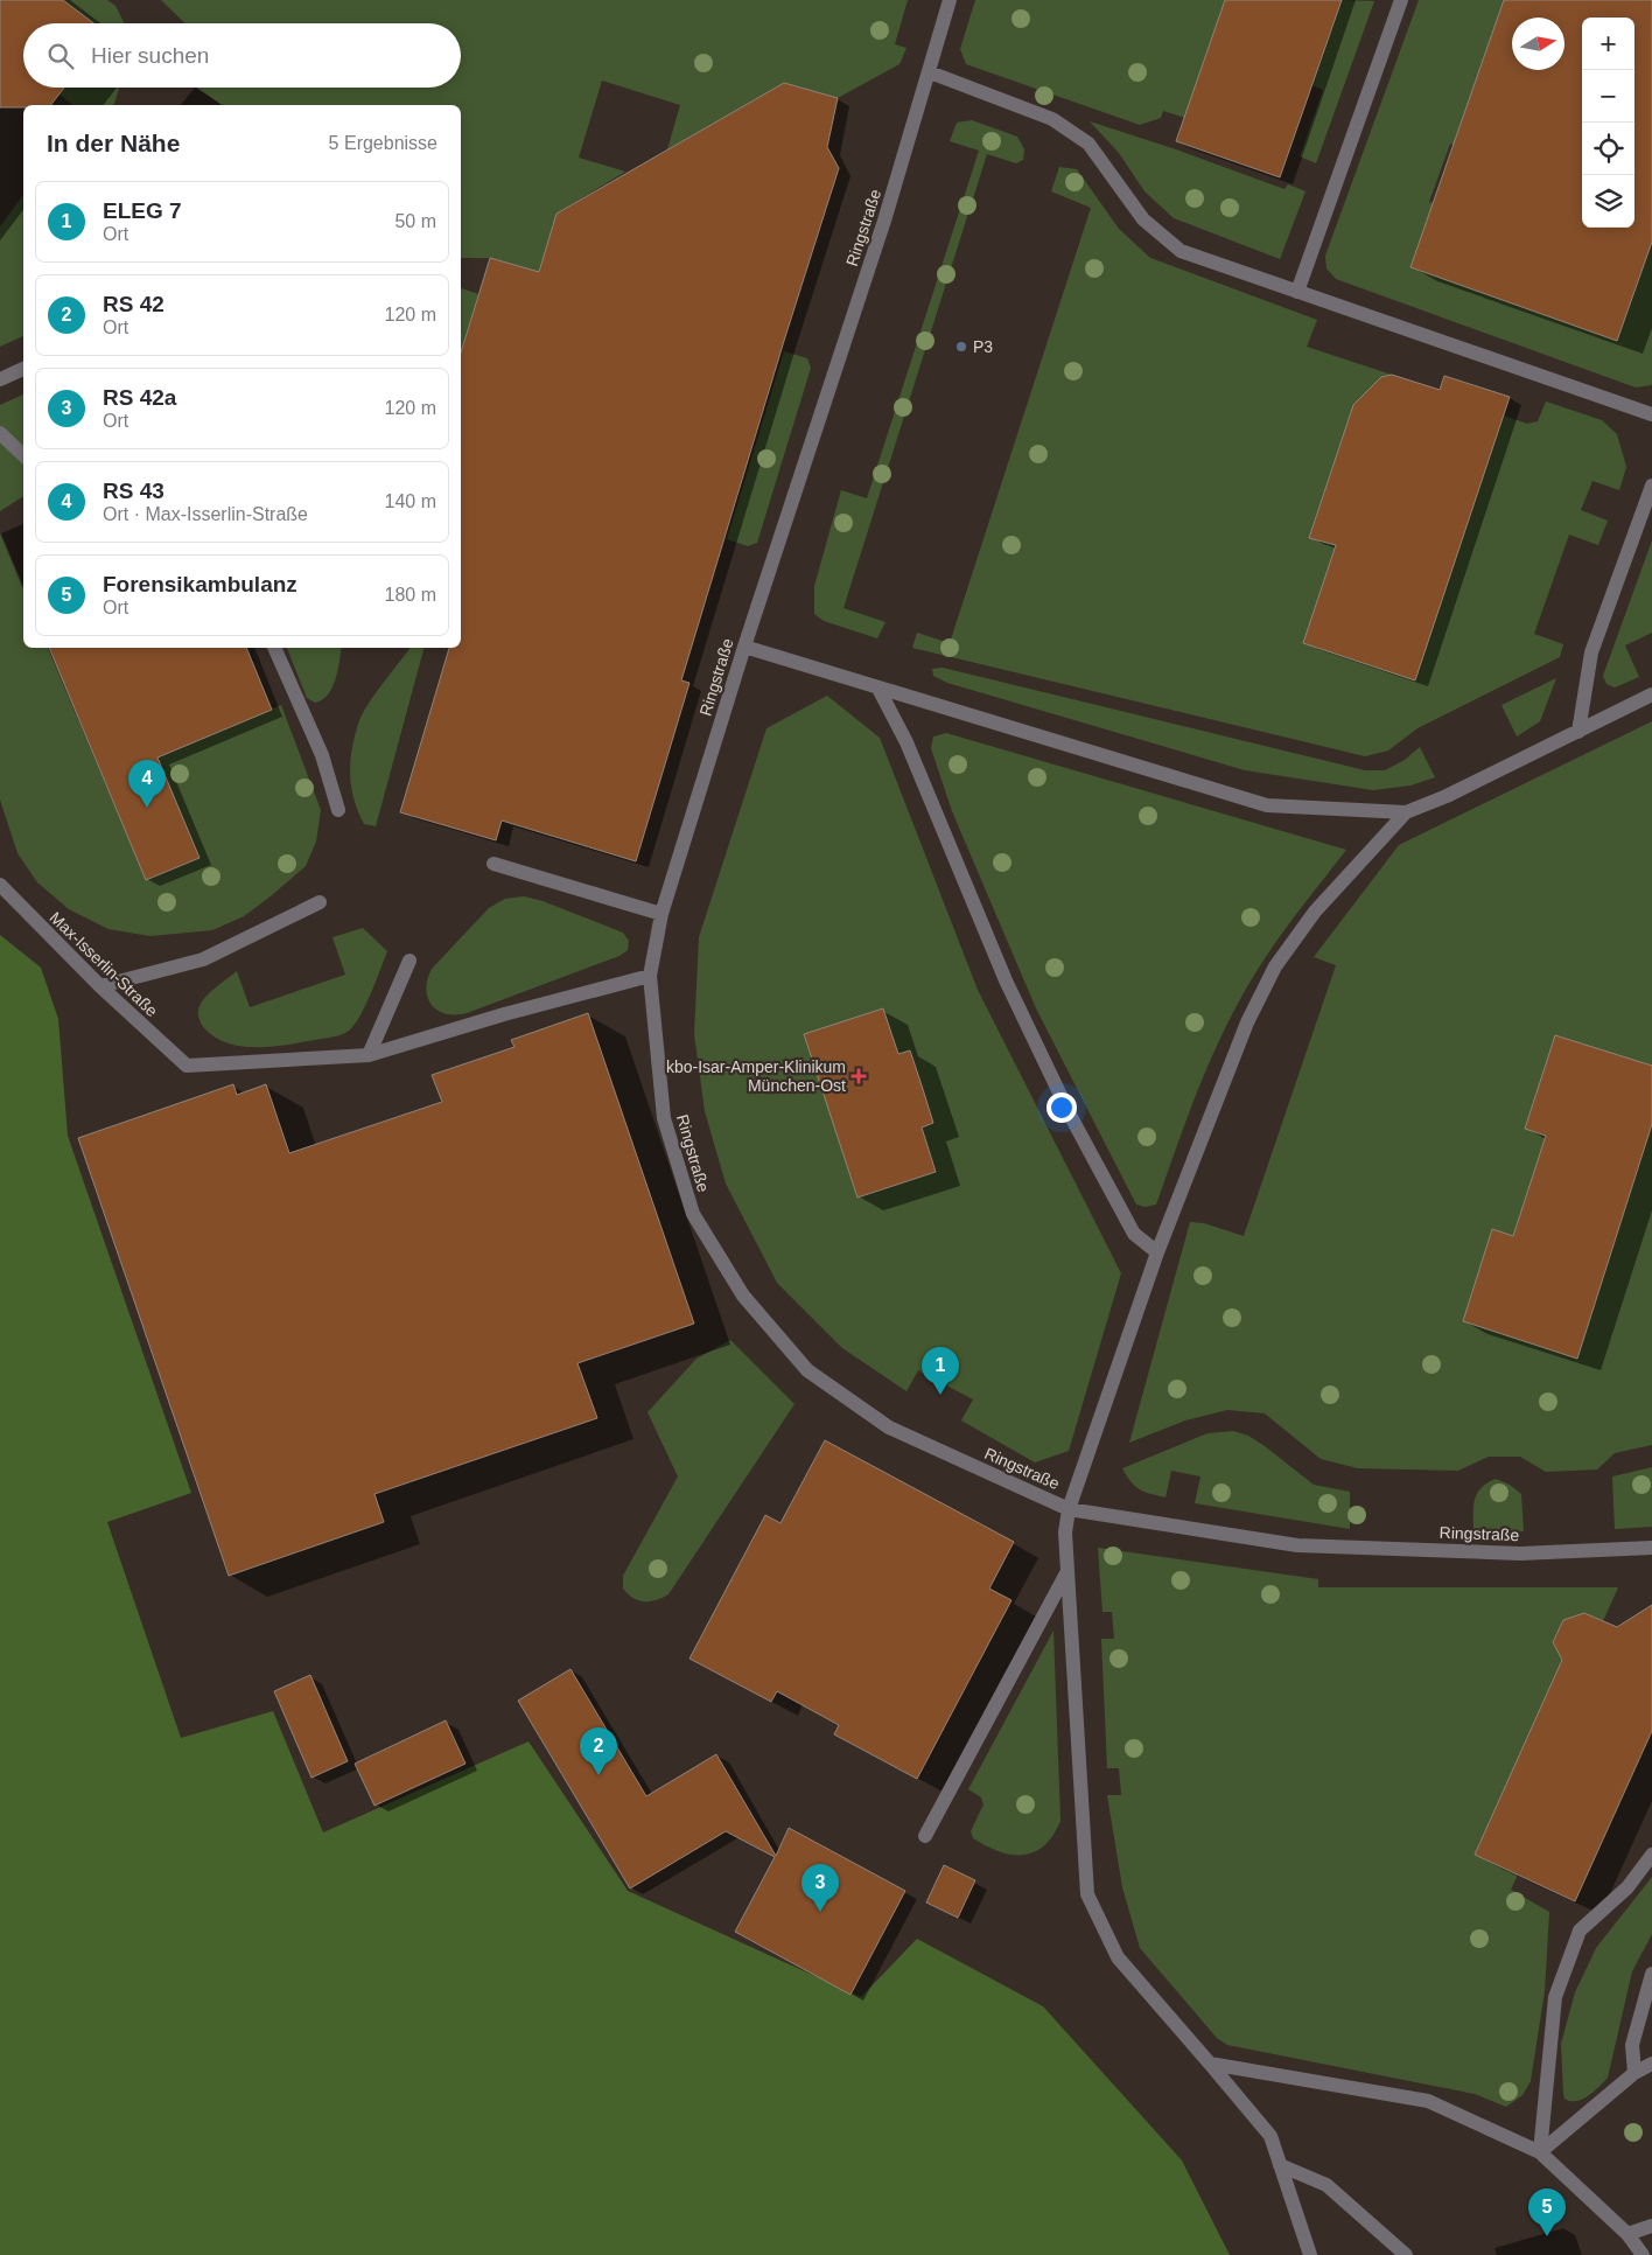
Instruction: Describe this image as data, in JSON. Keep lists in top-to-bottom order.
{
  "streets": {
    "street": ["Ringstraße", "Max-Isserlin-Straße"]
  },
  "places": {
    "other": ["P3"],
    "health": ["kbo-Isar-Amper-Klinikum München-Ost"]
  },
  "north": "right",
  "page": {
    "map_buttons": ["+", "−"],
    "search": "Hier suchen",
    "heading": ["In der Nähe", "5 Ergebnisse"],
    "list": [
      {
        "mark": "1",
        "name": "ELEG 7",
        "note": "Ort",
        "value": "50 m"
      },
      {
        "mark": "2",
        "name": "RS 42",
        "note": "Ort",
        "value": "120 m"
      },
      {
        "mark": "3",
        "name": "RS 42a",
        "note": "Ort",
        "value": "120 m"
      },
      {
        "mark": "4",
        "name": "RS 43",
        "note": "Ort · Max-Isserlin-Straße",
        "value": "140 m"
      },
      {
        "mark": "5",
        "name": "Forensikambulanz",
        "note": "Ort",
        "value": "180 m"
      }
    ],
    "pins": [
      "4",
      "1",
      "2",
      "3",
      "5"
    ]
  }
}
